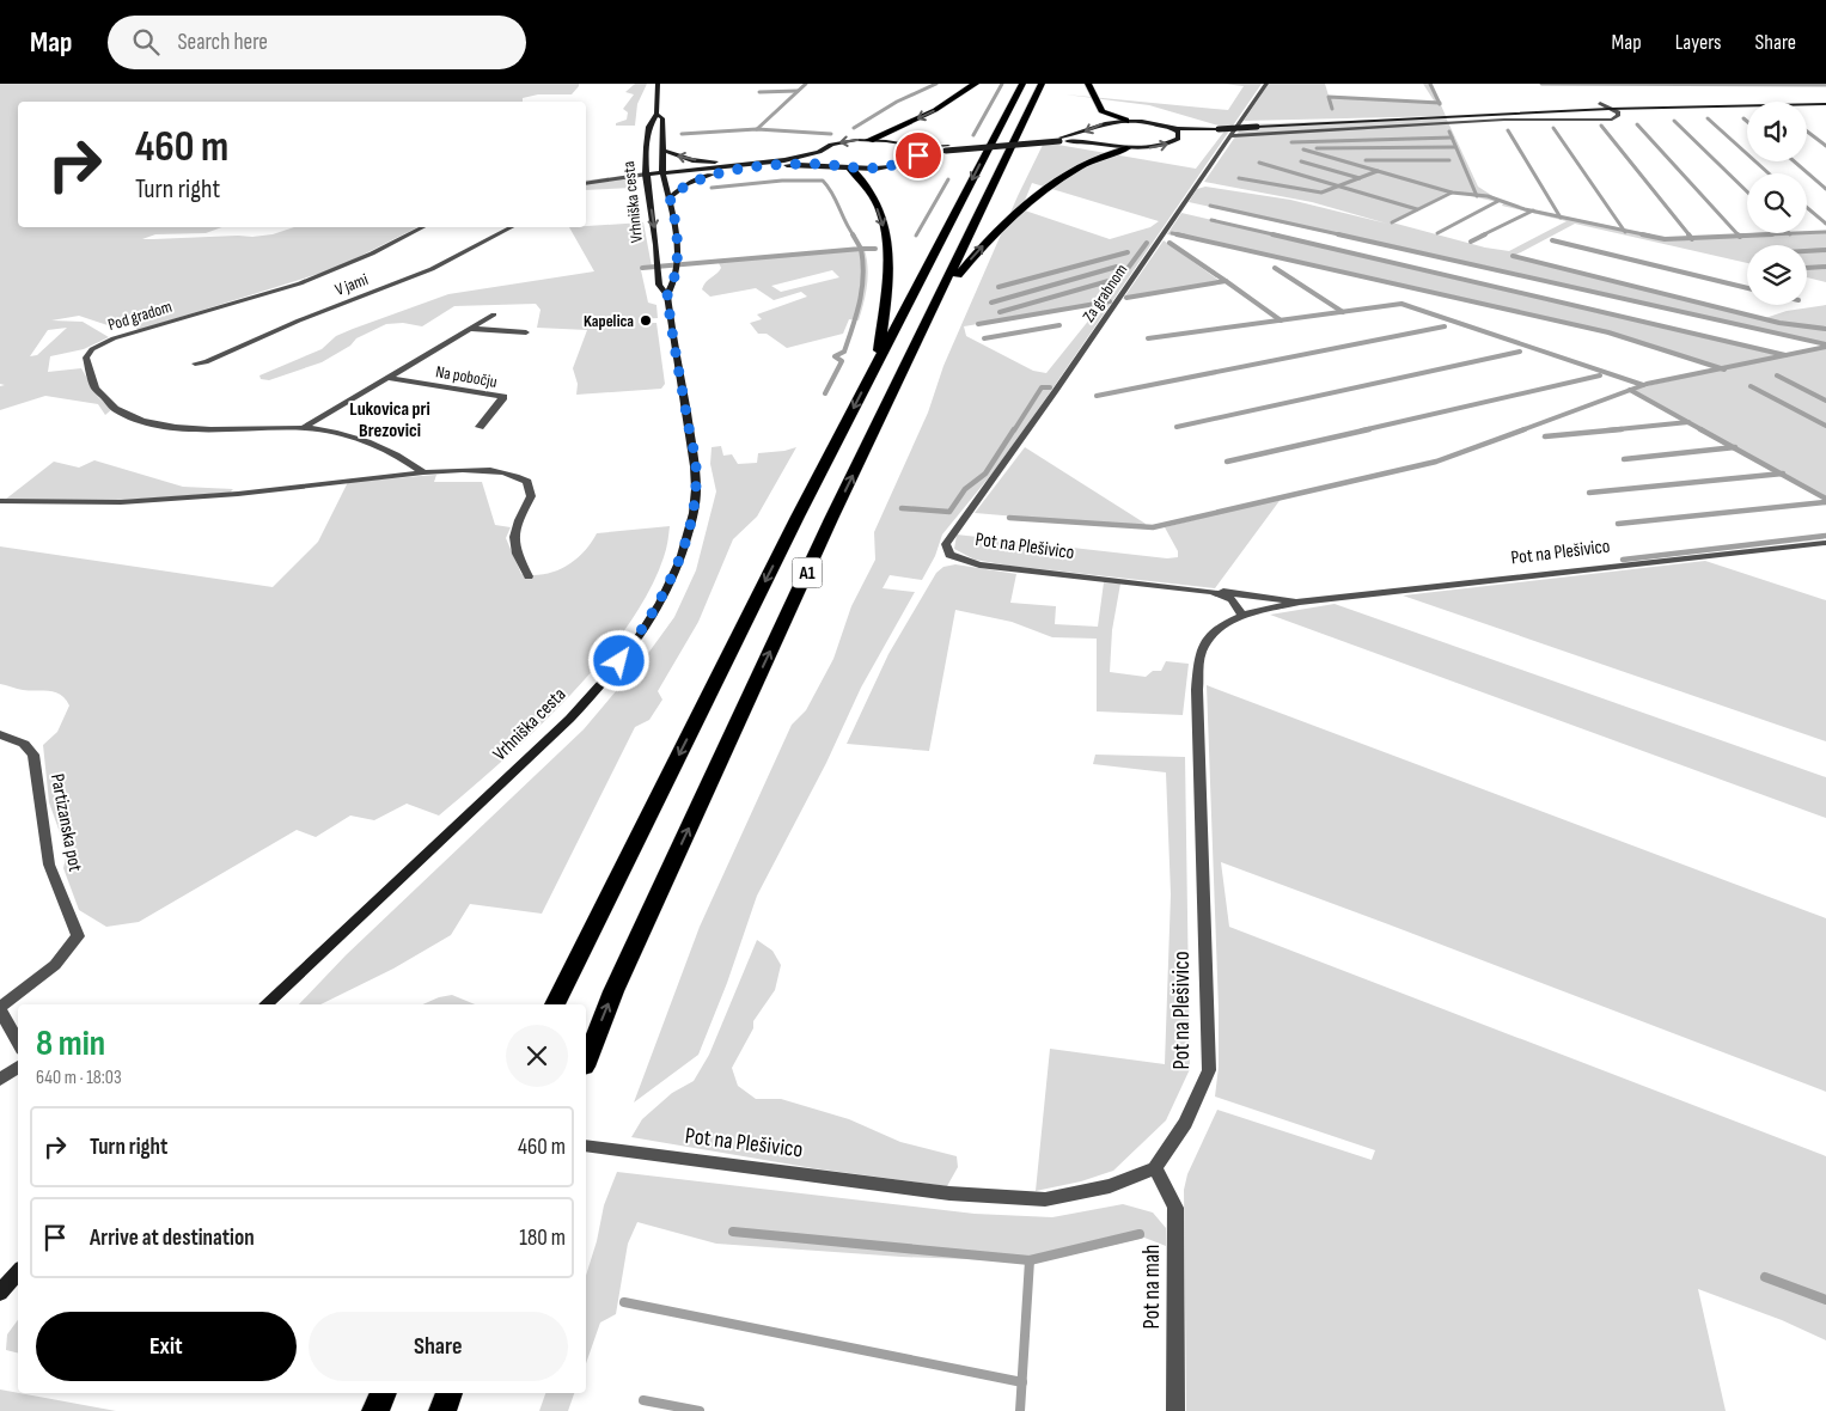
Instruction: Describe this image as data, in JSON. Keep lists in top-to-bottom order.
{
  "streets": {
    "highway": ["A1"],
    "main road": ["Vrhniška cesta"],
    "street": [
      "V jami",
      "Za grabnom",
      "Pod gradom",
      "Na pobočju",
      "Pot na Plešivico",
      "Partizanska pot",
      "Pot na mah"
    ]
  },
  "crossings": [
    ["Za grabnom", "Pot na Plešivico"],
    ["Pod gradom", "Na pobočju"],
    ["Pot na Plešivico", "Pot na mah"]
  ],
  "districts": ["Lukovica pri Brezovici"],
  "places": ["Kapelica"],
  "page": {
    "header": "Map",
    "search": "Search here",
    "nav": ["Map", "Layers", "Share"],
    "turn": ["460 m", "Turn right"],
    "heading": ["8 min", "640 m · 18:03"],
    "list": [
      {
        "name": "Turn right",
        "value": "460 m"
      },
      {
        "name": "Arrive at destination",
        "value": "180 m"
      }
    ],
    "buttons": ["Exit", "Share"]
  }
}
